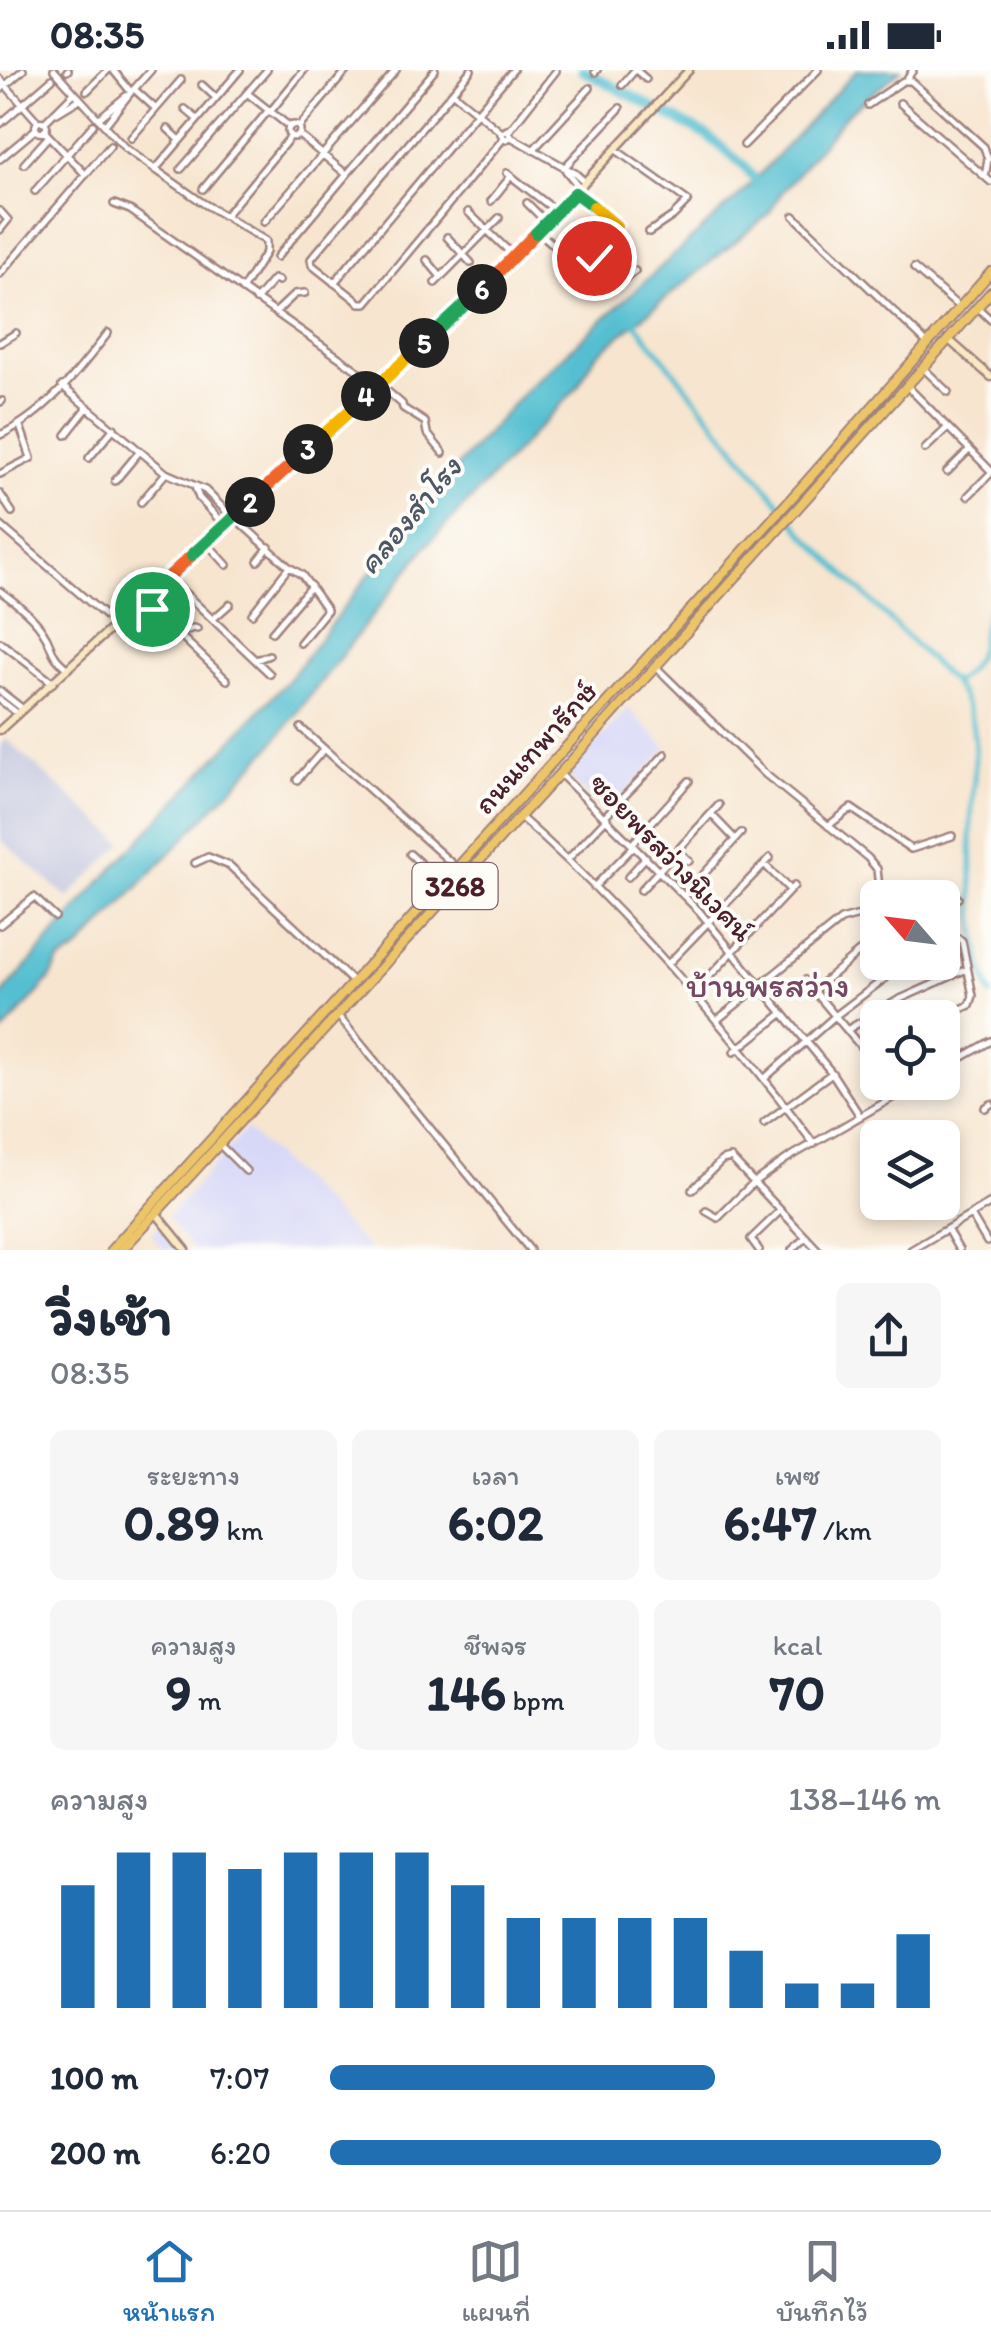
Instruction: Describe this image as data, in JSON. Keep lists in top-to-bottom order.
{
  "streets": {
    "main road": ["ถนนเทพารักษ์", "3268"],
    "street": ["ซอยพรสว่างนิเวศน์"]
  },
  "crossings": [
    ["ถนนเทพารักษ์", "ซอยพรสว่างนิเวศน์"]
  ],
  "districts": ["บ้านพรสว่าง"],
  "water": ["คลองสำโรง"],
  "north": "top left",
  "page": {
    "status": "08:35",
    "pins": [
      "6",
      "5",
      "4",
      "3",
      "2"
    ],
    "heading": ["วิ่งเช้า", "08:35"],
    "stats": [
      ["ระยะทาง", "0.89 km"],
      ["เวลา", "6:02"],
      ["เพซ", "6:47 /km"],
      ["ความสูง", "9 m"],
      ["ชีพจร", "146 bpm"],
      ["kcal", "70"]
    ],
    "chart": ["ความสูง", "138–146 m"],
    "list": [
      {
        "name": "100 m",
        "note": "7:07"
      },
      {
        "name": "200 m",
        "note": "6:20"
      }
    ],
    "tabs": ["หน้าแรก", "แผนที่", "บันทึกไว้"]
  }
}
